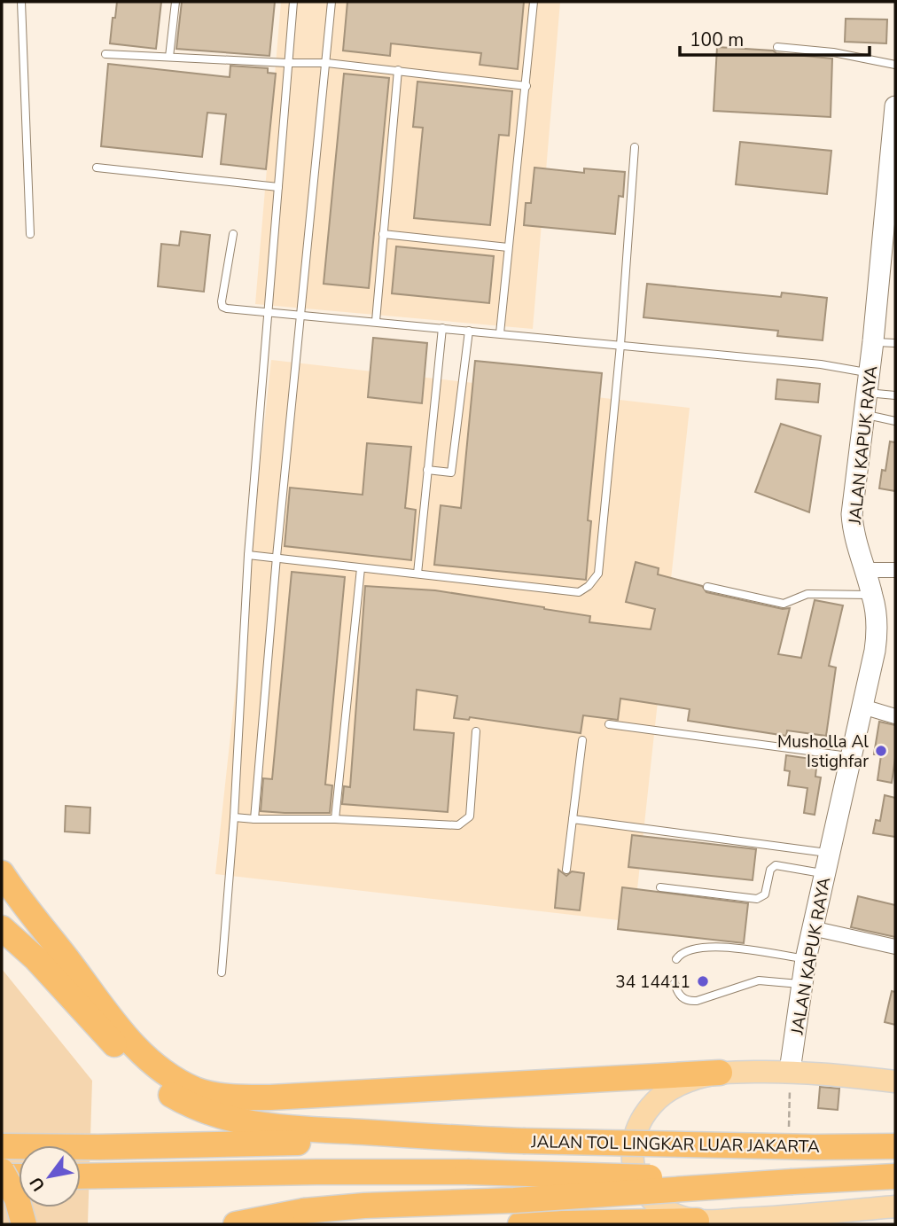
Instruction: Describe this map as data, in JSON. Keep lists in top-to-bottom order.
{
  "streets": {
    "highway": ["JALAN TOL LINGKAR LUAR JAKARTA"],
    "main road": ["JALAN KAPUK RAYA"]
  },
  "places": ["Musholla Al Istighfar", "34 14411"],
  "scale_bar": "100 m",
  "north": "bottom left"
}
